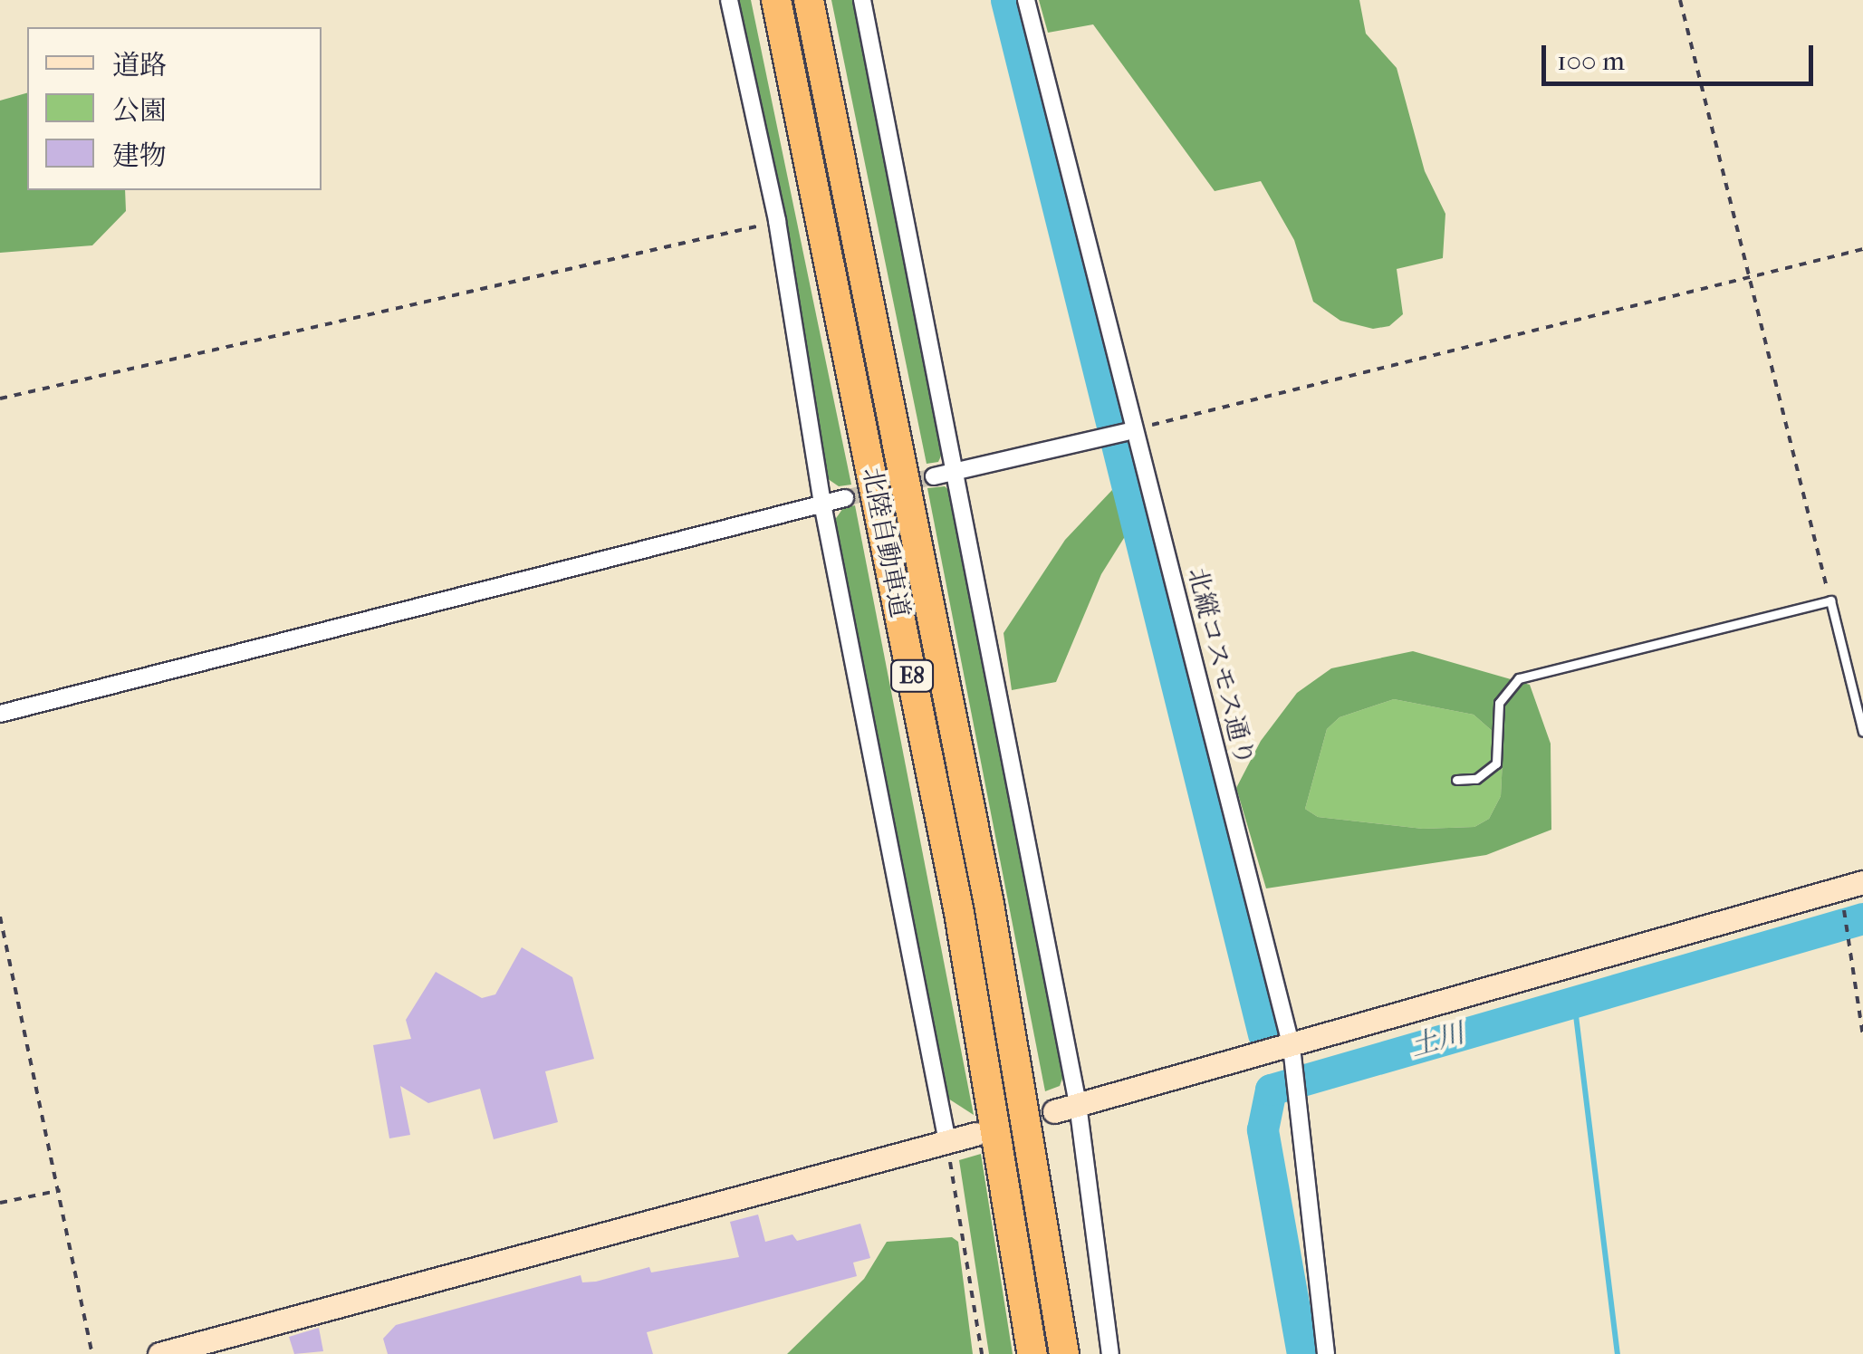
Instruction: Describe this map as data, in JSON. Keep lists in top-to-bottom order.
{
  "streets": {
    "highway": ["北陸自動車道", "E8"],
    "street": ["北縦コスモス通り"]
  },
  "water": ["土川"],
  "legend": ["道路", "公園", "建物"],
  "scale_bar": "100 m"
}
